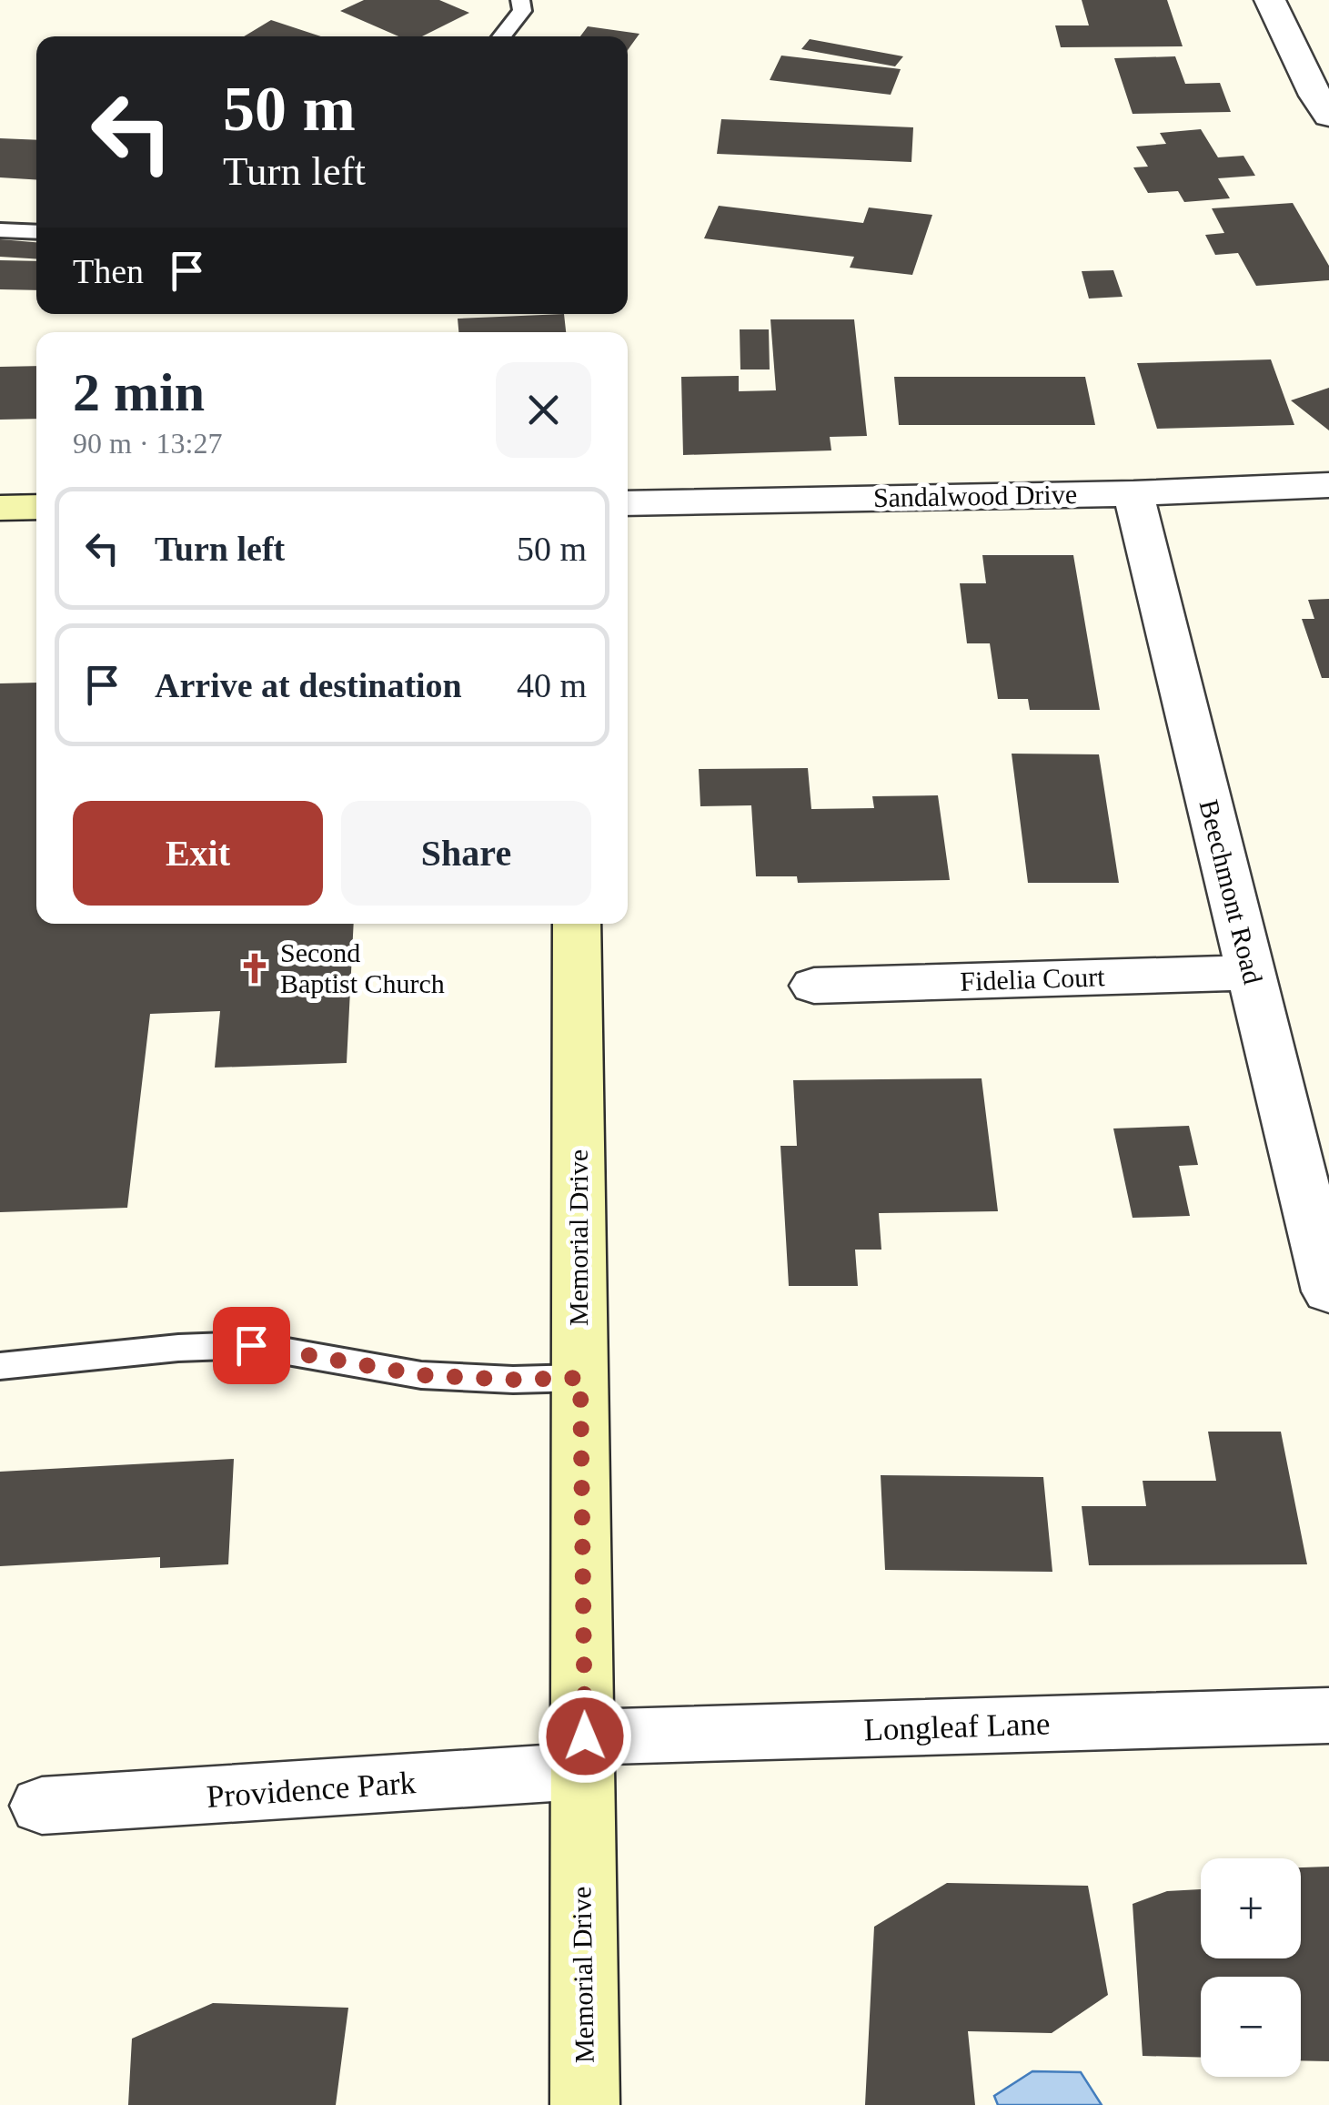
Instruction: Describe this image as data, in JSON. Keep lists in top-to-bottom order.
{
  "streets": {
    "street": [
      "Sandalwood Drive",
      "Beechmont Road",
      "Fidelia Court",
      "Memorial Drive",
      "Longleaf Lane",
      "Providence Park"
    ]
  },
  "crossings": [
    ["Sandalwood Drive", "Beechmont Road"],
    ["Beechmont Road", "Fidelia Court"],
    ["Memorial Drive", "Longleaf Lane"],
    ["Memorial Drive", "Providence Park"],
    ["Longleaf Lane", "Providence Park"]
  ],
  "places": {
    "church": ["Second Baptist Church"]
  },
  "page": {
    "turn": ["50 m", "Turn left"],
    "then": "Then",
    "heading": ["2 min", "90 m · 13:27"],
    "list": [
      {
        "name": "Turn left",
        "value": "50 m"
      },
      {
        "name": "Arrive at destination",
        "value": "40 m"
      }
    ],
    "buttons": ["Exit", "Share"],
    "map_buttons": ["+", "−"]
  }
}
